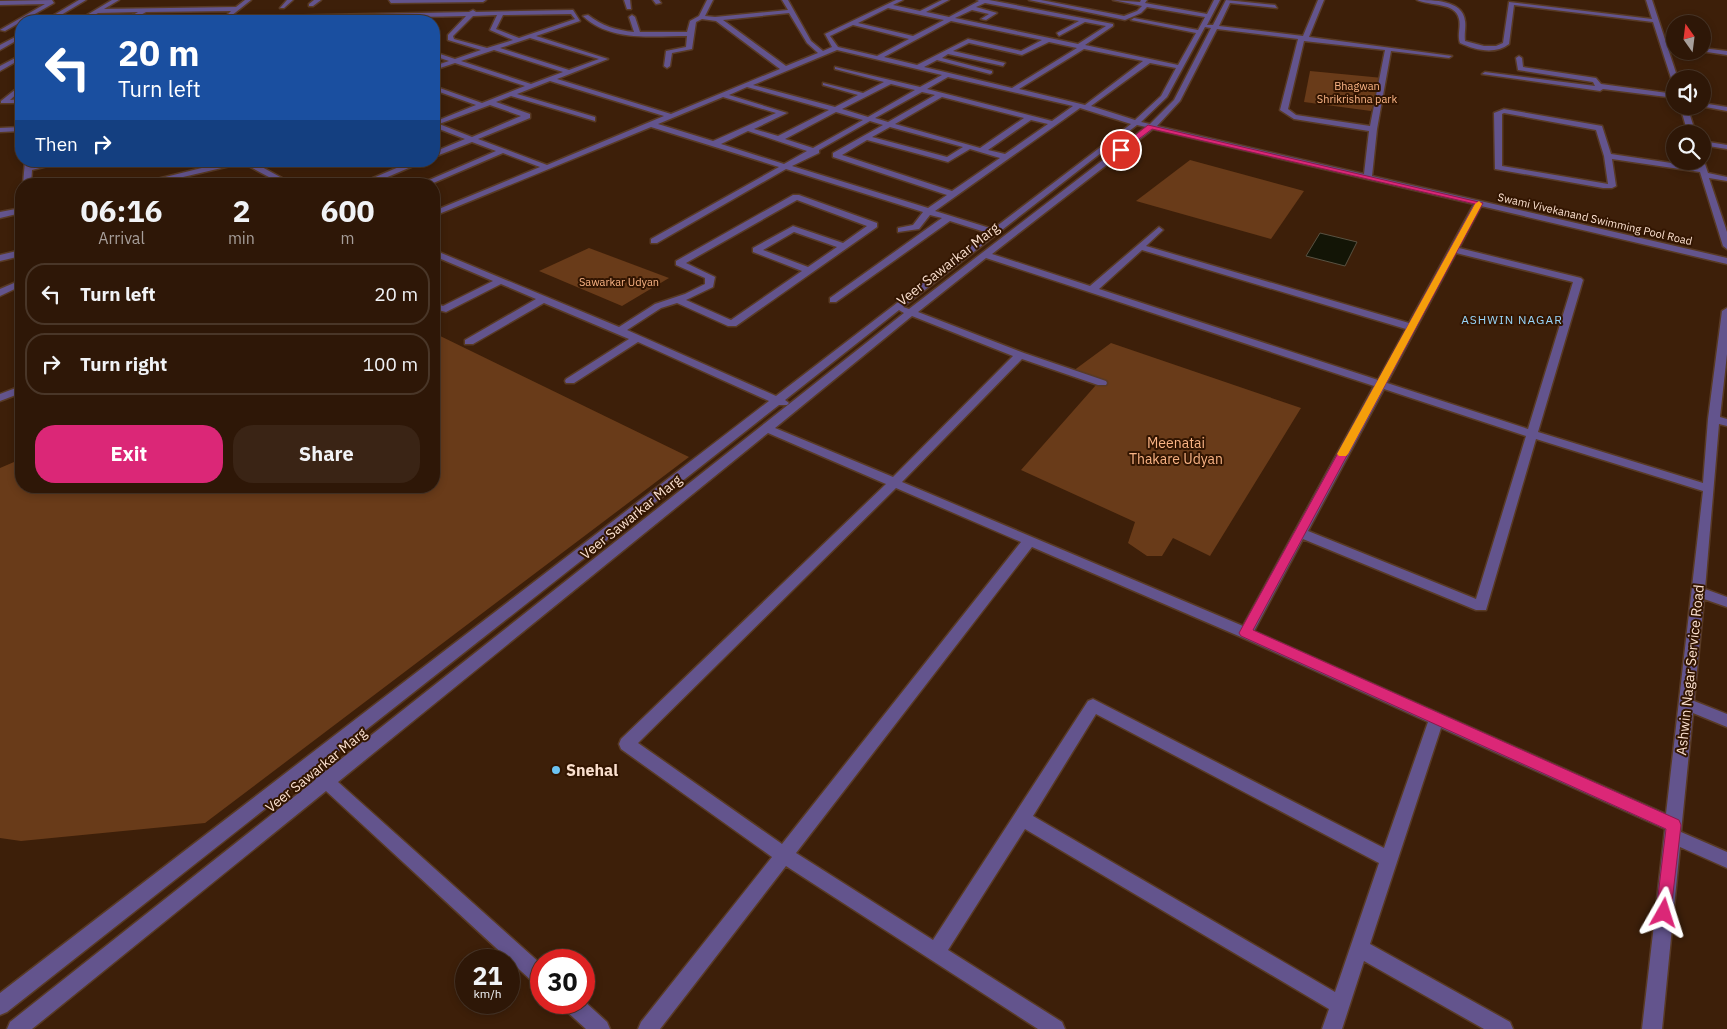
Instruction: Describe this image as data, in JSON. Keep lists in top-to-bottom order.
{
  "streets": {
    "street": ["Swami Vivekanand Swimming Pool Road", "Veer Sawarkar Marg", "Ashwin Nagar Service Road"]
  },
  "crossings": [
    ["Swami Vivekanand Swimming Pool Road", "Veer Sawarkar Marg"]
  ],
  "districts": ["ASHWIN NAGAR"],
  "parks": ["Bhagwan Shrikrishna park", "Sawarkar Udyan", "Meenatai Thakare Udyan"],
  "places": ["Snehal"],
  "north": "top",
  "page": {
    "turn": ["20 m", "Turn left"],
    "then": "Then",
    "eta": [
      "06:16",
      "Arrival",
      "2",
      "min",
      "600",
      "m"
    ],
    "list": [
      {
        "name": "Turn left",
        "value": "20 m"
      },
      {
        "name": "Turn right",
        "value": "100 m"
      }
    ],
    "buttons": ["Exit", "Share"],
    "speed": "21 km/h",
    "limit": "30"
  }
}
